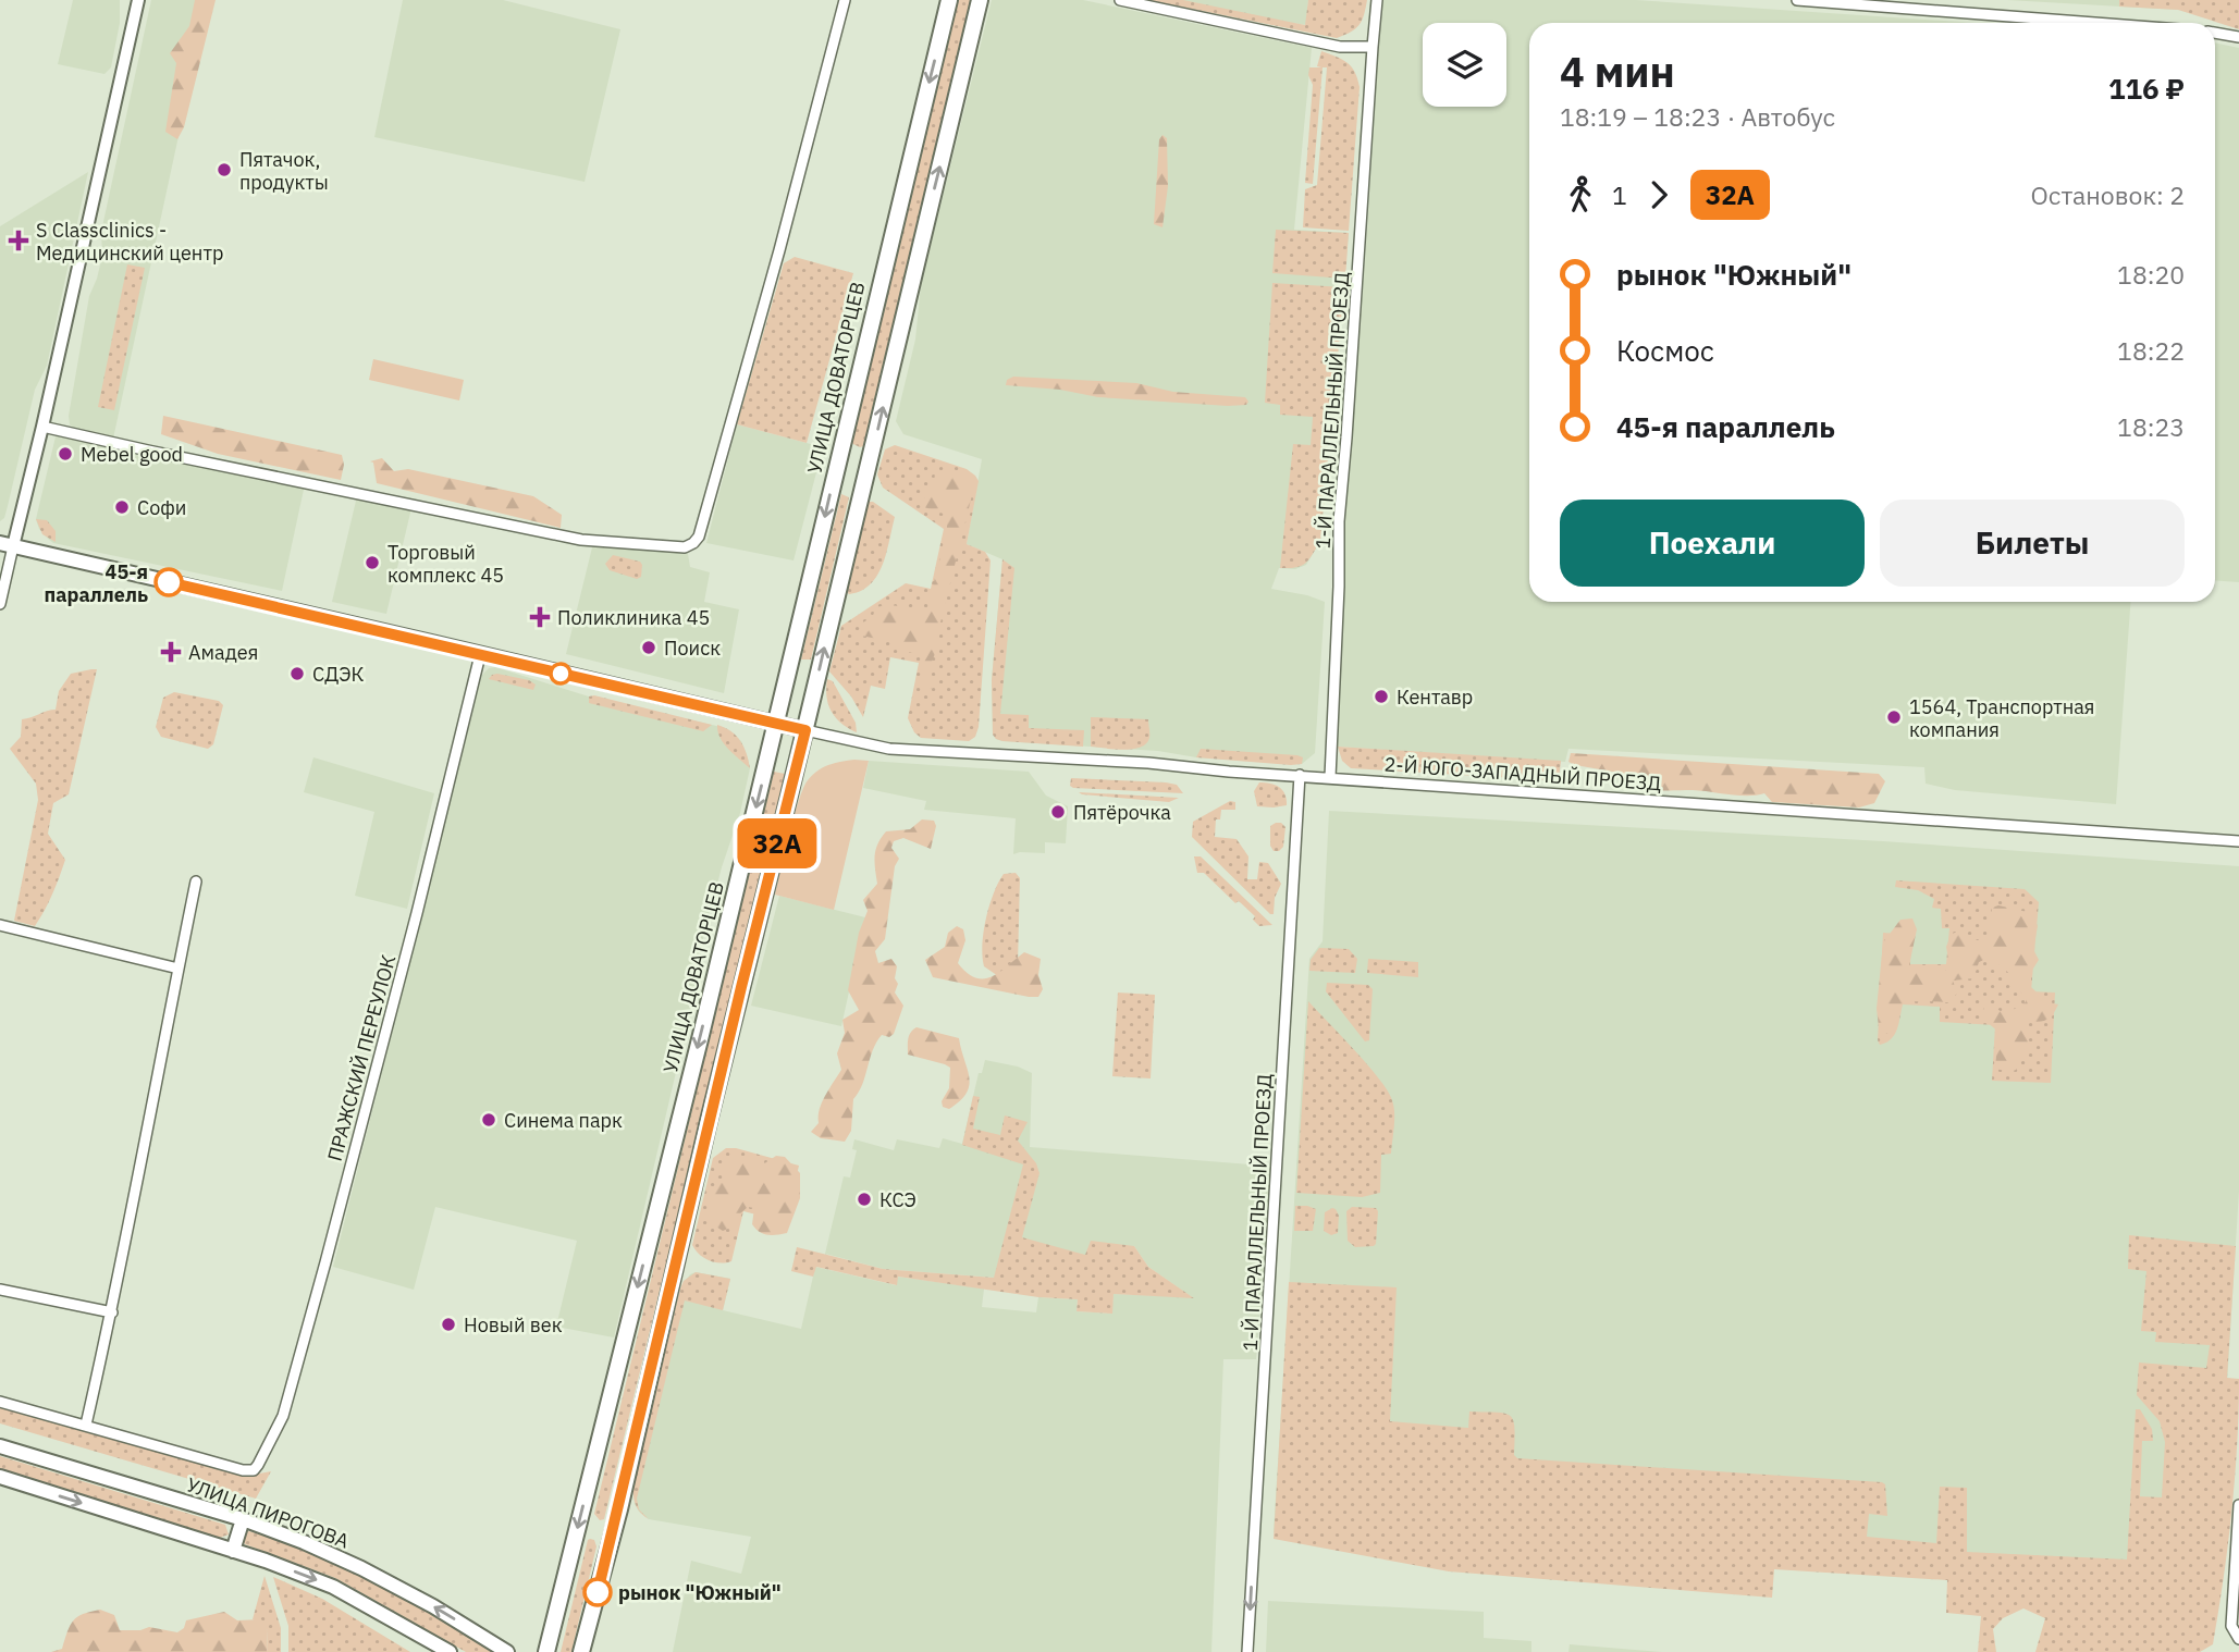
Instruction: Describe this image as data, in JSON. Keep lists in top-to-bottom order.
{
  "streets": {
    "main road": ["УЛИЦА ДОВАТОРЦЕВ", "УЛИЦА ПИРОГОВА"],
    "street": ["1-Й ПАРАЛЛЕЛЬНЫЙ ПРОЕЗД", "2-Й ЮГО-ЗАПАДНЫЙ ПРОЕЗД", "ПРАЖСКИЙ ПЕРЕУЛОК"]
  },
  "crossings": [
    ["1-Й ПАРАЛЛЕЛЬНЫЙ ПРОЕЗД", "2-Й ЮГО-ЗАПАДНЫЙ ПРОЕЗД"]
  ],
  "one_way": ["1-Й ПАРАЛЛЕЛЬНЫЙ ПРОЕЗД"],
  "places": {
    "other": [
      "Пятачок, продукты",
      "Mebel good",
      "Софи",
      "Торговый комплекс 45",
      "45-я параллель",
      "Поиск",
      "СДЭК",
      "Кентавр",
      "1564, Транспортная компания",
      "Пятёрочка",
      "Синема парк",
      "КСЭ",
      "Новый век",
      "рынок \"Южный\""
    ],
    "health": ["S Classclinics - Медицинский центр", "Поликлиника 45", "Амадея"]
  },
  "lines": ["bus line 32A"],
  "page": {
    "on_map": "32A",
    "heading": ["4 мин", "18:19 – 18:23 · Автобус", "116 ₽"],
    "legs": ["1", "32A", "Остановок: 2"],
    "list": [
      {
        "name": "рынок \"Южный\"",
        "value": "18:20"
      },
      {
        "name": "Космос",
        "value": "18:22"
      },
      {
        "name": "45-я параллель",
        "value": "18:23"
      }
    ],
    "buttons": ["Поехали", "Билеты"]
  }
}
